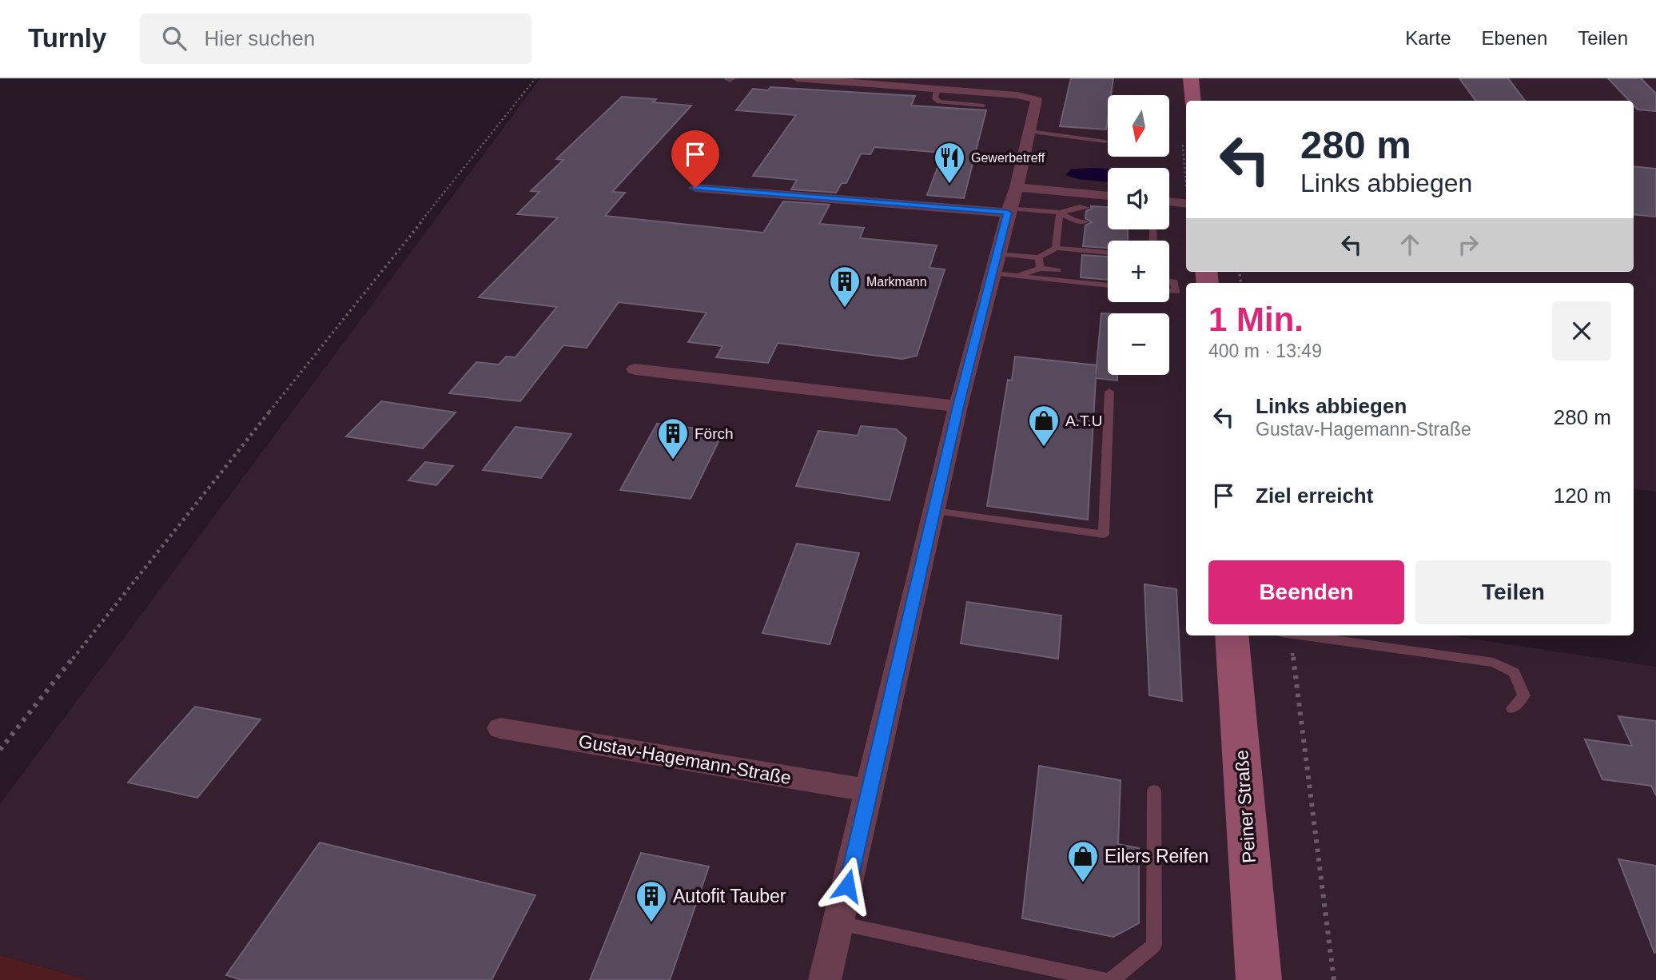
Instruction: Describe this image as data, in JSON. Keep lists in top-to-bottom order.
{
  "streets": {
    "main road": ["Peiner Straße"],
    "street": ["Gustav-Hagemann-Straße"]
  },
  "places": {
    "restaurant": ["Gewerbetreff"],
    "building": ["Markmann", "Förch", "Autofit Tauber"],
    "shop": ["A.T.U", "Eilers Reifen"]
  },
  "north": "bottom",
  "page": {
    "header": "Turnly",
    "search": "Hier suchen",
    "nav": ["Karte", "Ebenen", "Teilen"],
    "map_buttons": ["+", "−"],
    "turn": ["280 m", "Links abbiegen"],
    "heading": ["1 Min.", "400 m · 13:49"],
    "list": [
      {
        "name": "Links abbiegen",
        "note": "Gustav-Hagemann-Straße",
        "value": "280 m"
      },
      {
        "name": "Ziel erreicht",
        "value": "120 m"
      }
    ],
    "buttons": ["Beenden", "Teilen"]
  }
}
